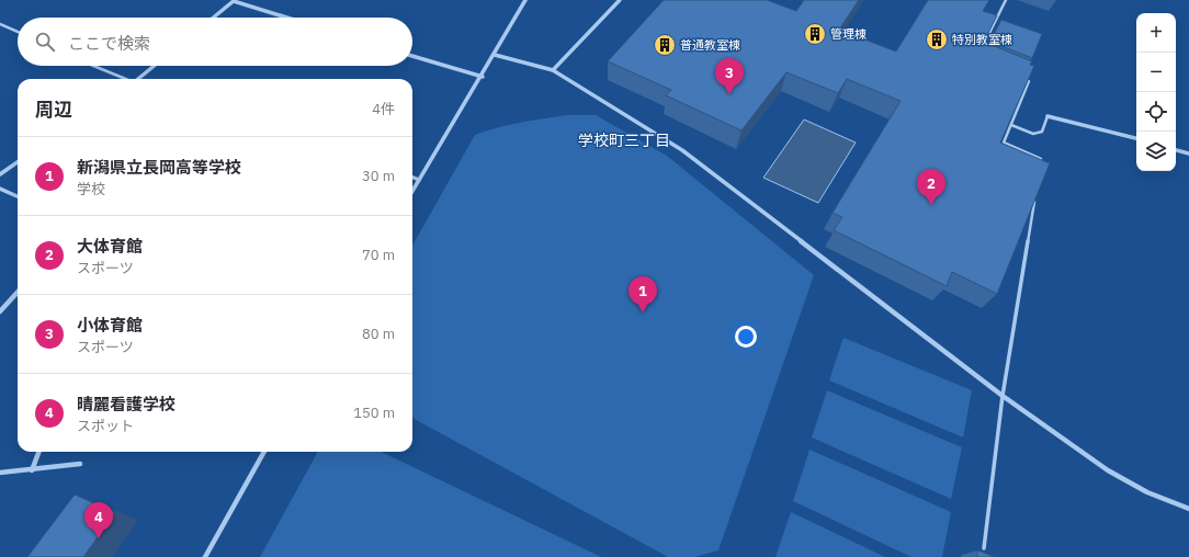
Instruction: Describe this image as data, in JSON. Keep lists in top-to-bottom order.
{
  "districts": ["学校町三丁目"],
  "places": {
    "building": ["管理棟", "特別教室棟", "普通教室棟"]
  },
  "page": {
    "map_buttons": ["+", "−"],
    "search": "ここで検索",
    "pins": [
      "3",
      "2",
      "1",
      "4"
    ],
    "heading": ["周辺", "4件"],
    "list": [
      {
        "mark": "1",
        "name": "新潟県立長岡高等学校",
        "note": "学校",
        "value": "30 m"
      },
      {
        "mark": "2",
        "name": "大体育館",
        "note": "スポーツ",
        "value": "70 m"
      },
      {
        "mark": "3",
        "name": "小体育館",
        "note": "スポーツ",
        "value": "80 m"
      },
      {
        "mark": "4",
        "name": "晴麗看護学校",
        "note": "スポット",
        "value": "150 m"
      }
    ]
  }
}
